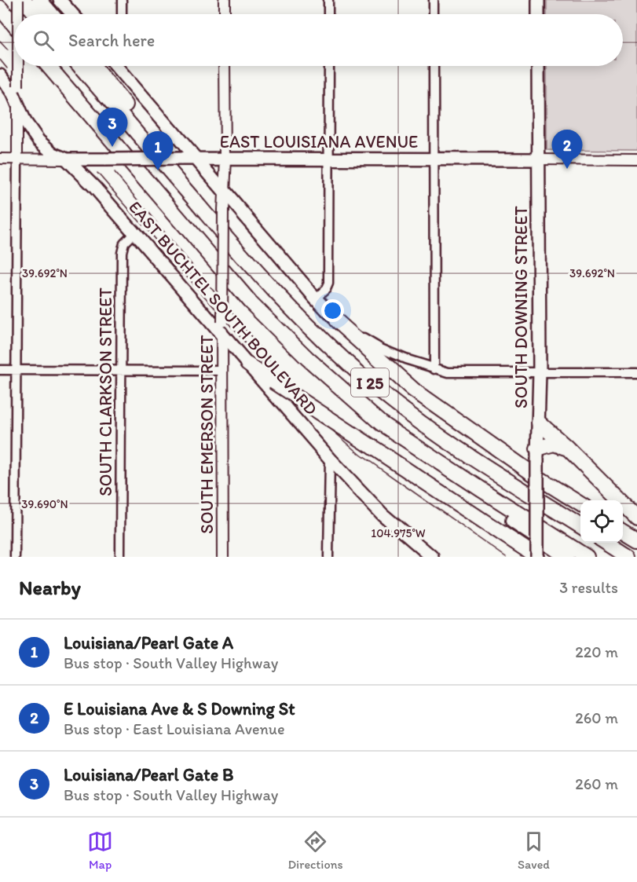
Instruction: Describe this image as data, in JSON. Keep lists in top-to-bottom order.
{
  "streets": {
    "highway": ["I 25"],
    "main road": ["EAST LOUISIANA AVENUE", "SOUTH DOWNING STREET", "EAST BUCHTEL SOUTH BOULEVARD"],
    "street": ["SOUTH CLARKSON STREET", "SOUTH EMERSON STREET"]
  },
  "crossings": [
    ["EAST LOUISIANA AVENUE", "SOUTH DOWNING STREET"],
    ["EAST LOUISIANA AVENUE", "EAST BUCHTEL SOUTH BOULEVARD"],
    ["EAST LOUISIANA AVENUE", "SOUTH EMERSON STREET"],
    ["EAST BUCHTEL SOUTH BOULEVARD", "SOUTH CLARKSON STREET"],
    ["EAST BUCHTEL SOUTH BOULEVARD", "SOUTH EMERSON STREET"]
  ],
  "page": {
    "search": "Search here",
    "pins": ["3", "2", "1"],
    "heading": ["Nearby", "3 results"],
    "list": [
      {
        "mark": "1",
        "name": "Louisiana/Pearl Gate A",
        "note": "Bus stop · South Valley Highway",
        "value": "220 m"
      },
      {
        "mark": "2",
        "name": "E Louisiana Ave & S Downing St",
        "note": "Bus stop · East Louisiana Avenue",
        "value": "260 m"
      },
      {
        "mark": "3",
        "name": "Louisiana/Pearl Gate B",
        "note": "Bus stop · South Valley Highway",
        "value": "260 m"
      }
    ],
    "nav": ["Map", "Directions", "Saved"]
  },
  "coordinates": ["39.692°N", "39.690°N", "104.975°W"]
}
